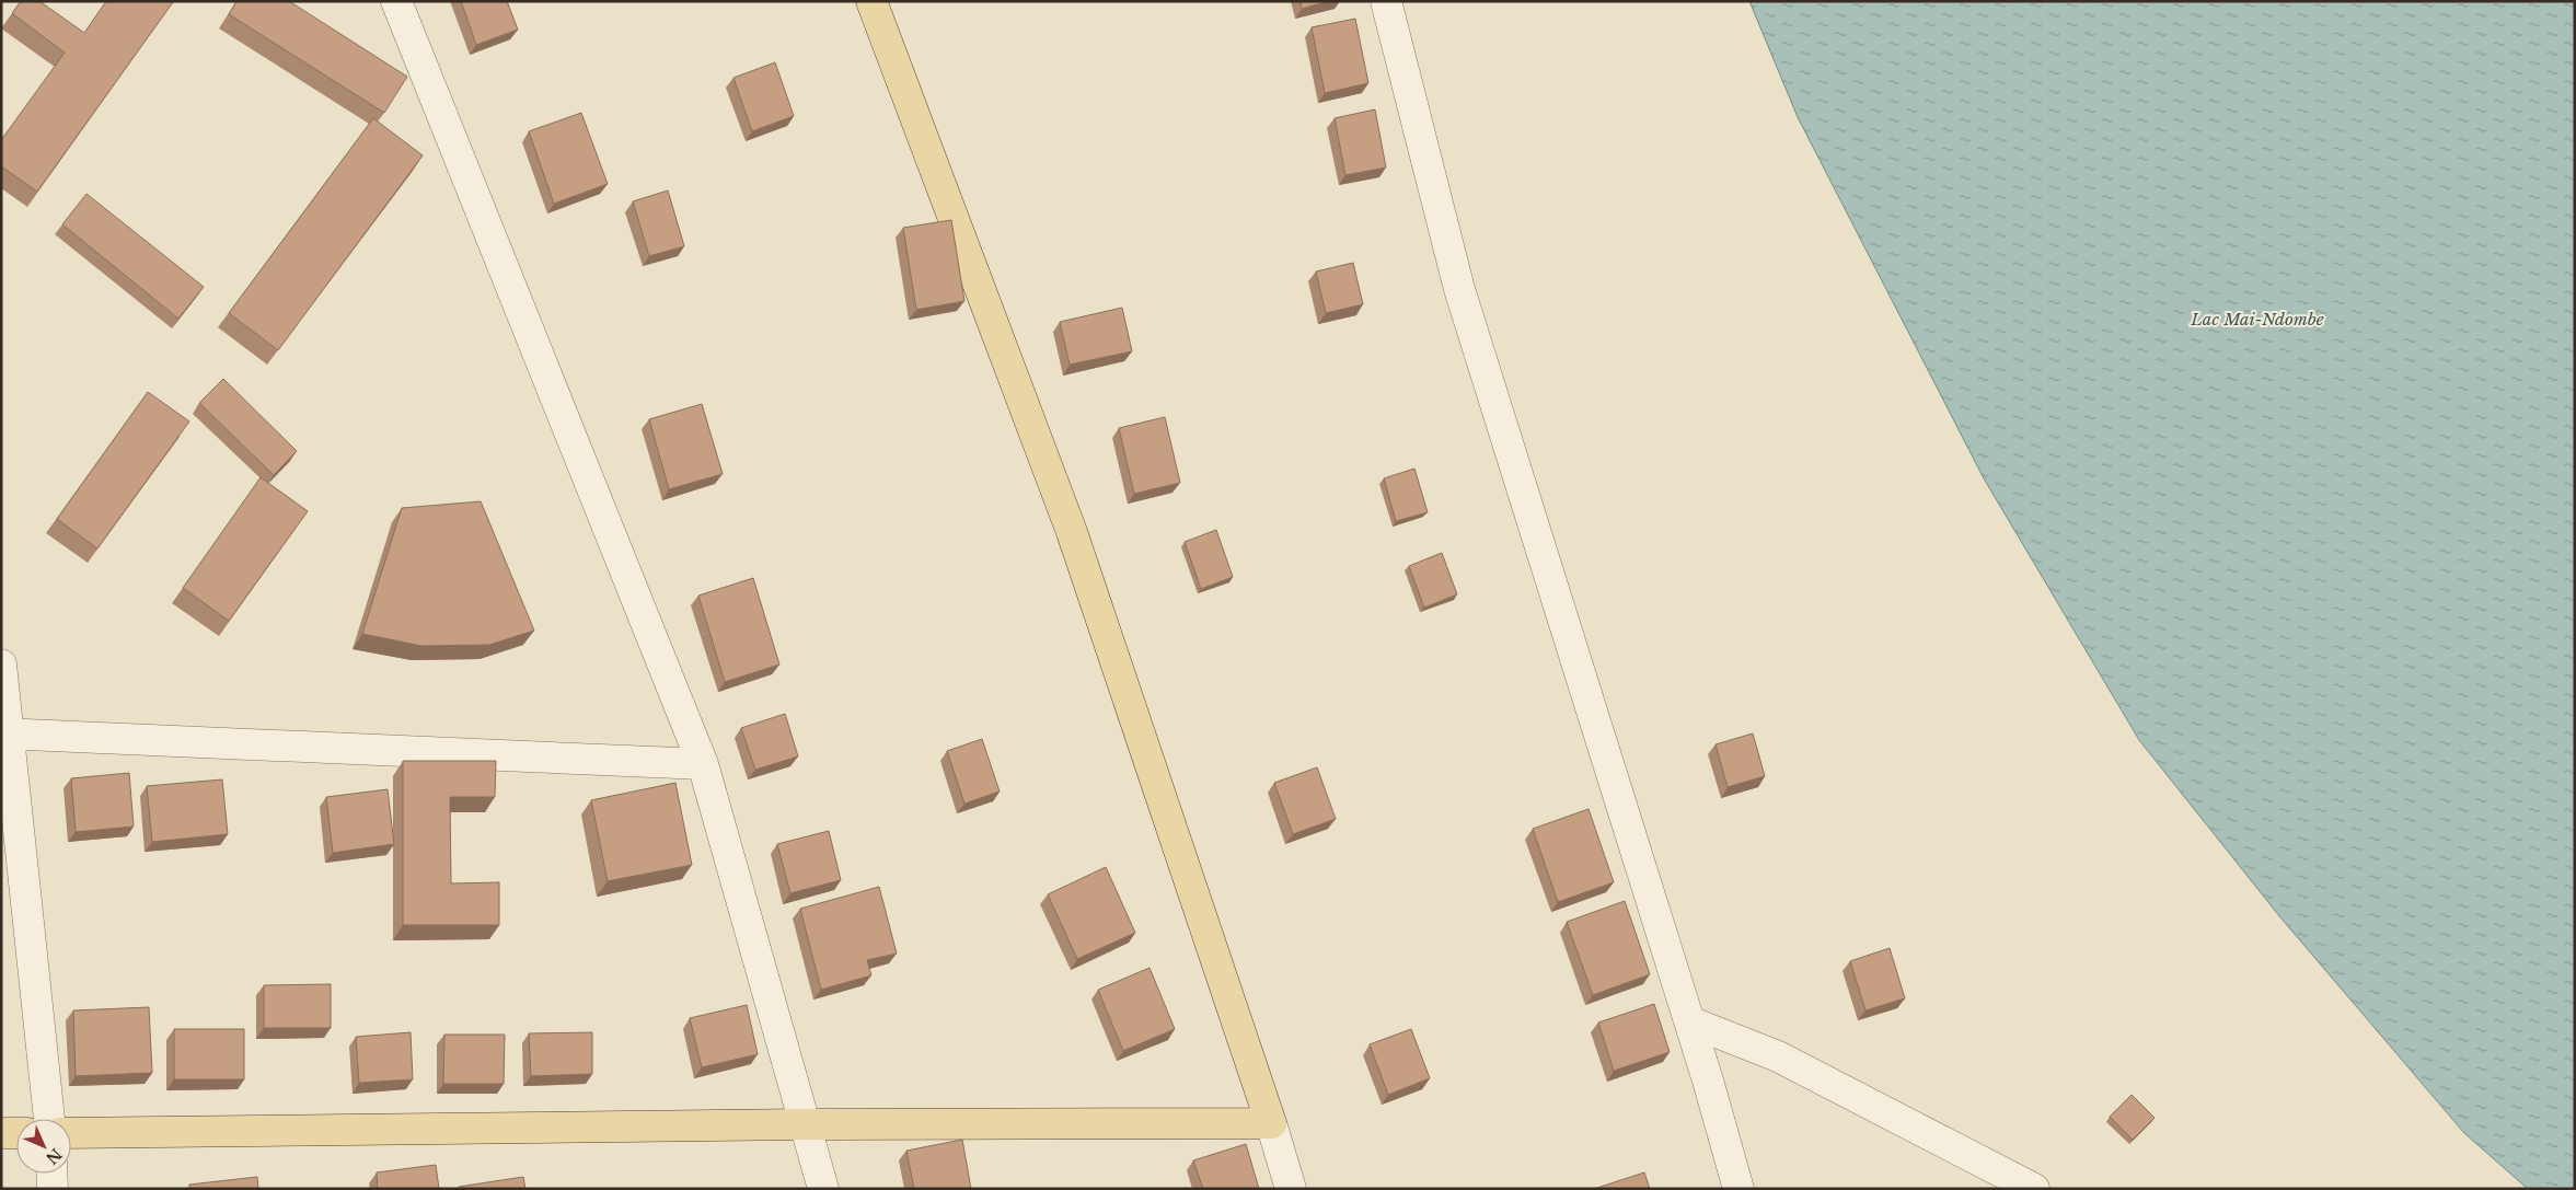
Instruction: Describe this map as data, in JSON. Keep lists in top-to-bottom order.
{
  "water": ["Lac Mai-Ndombe"],
  "north": "bottom right"
}
